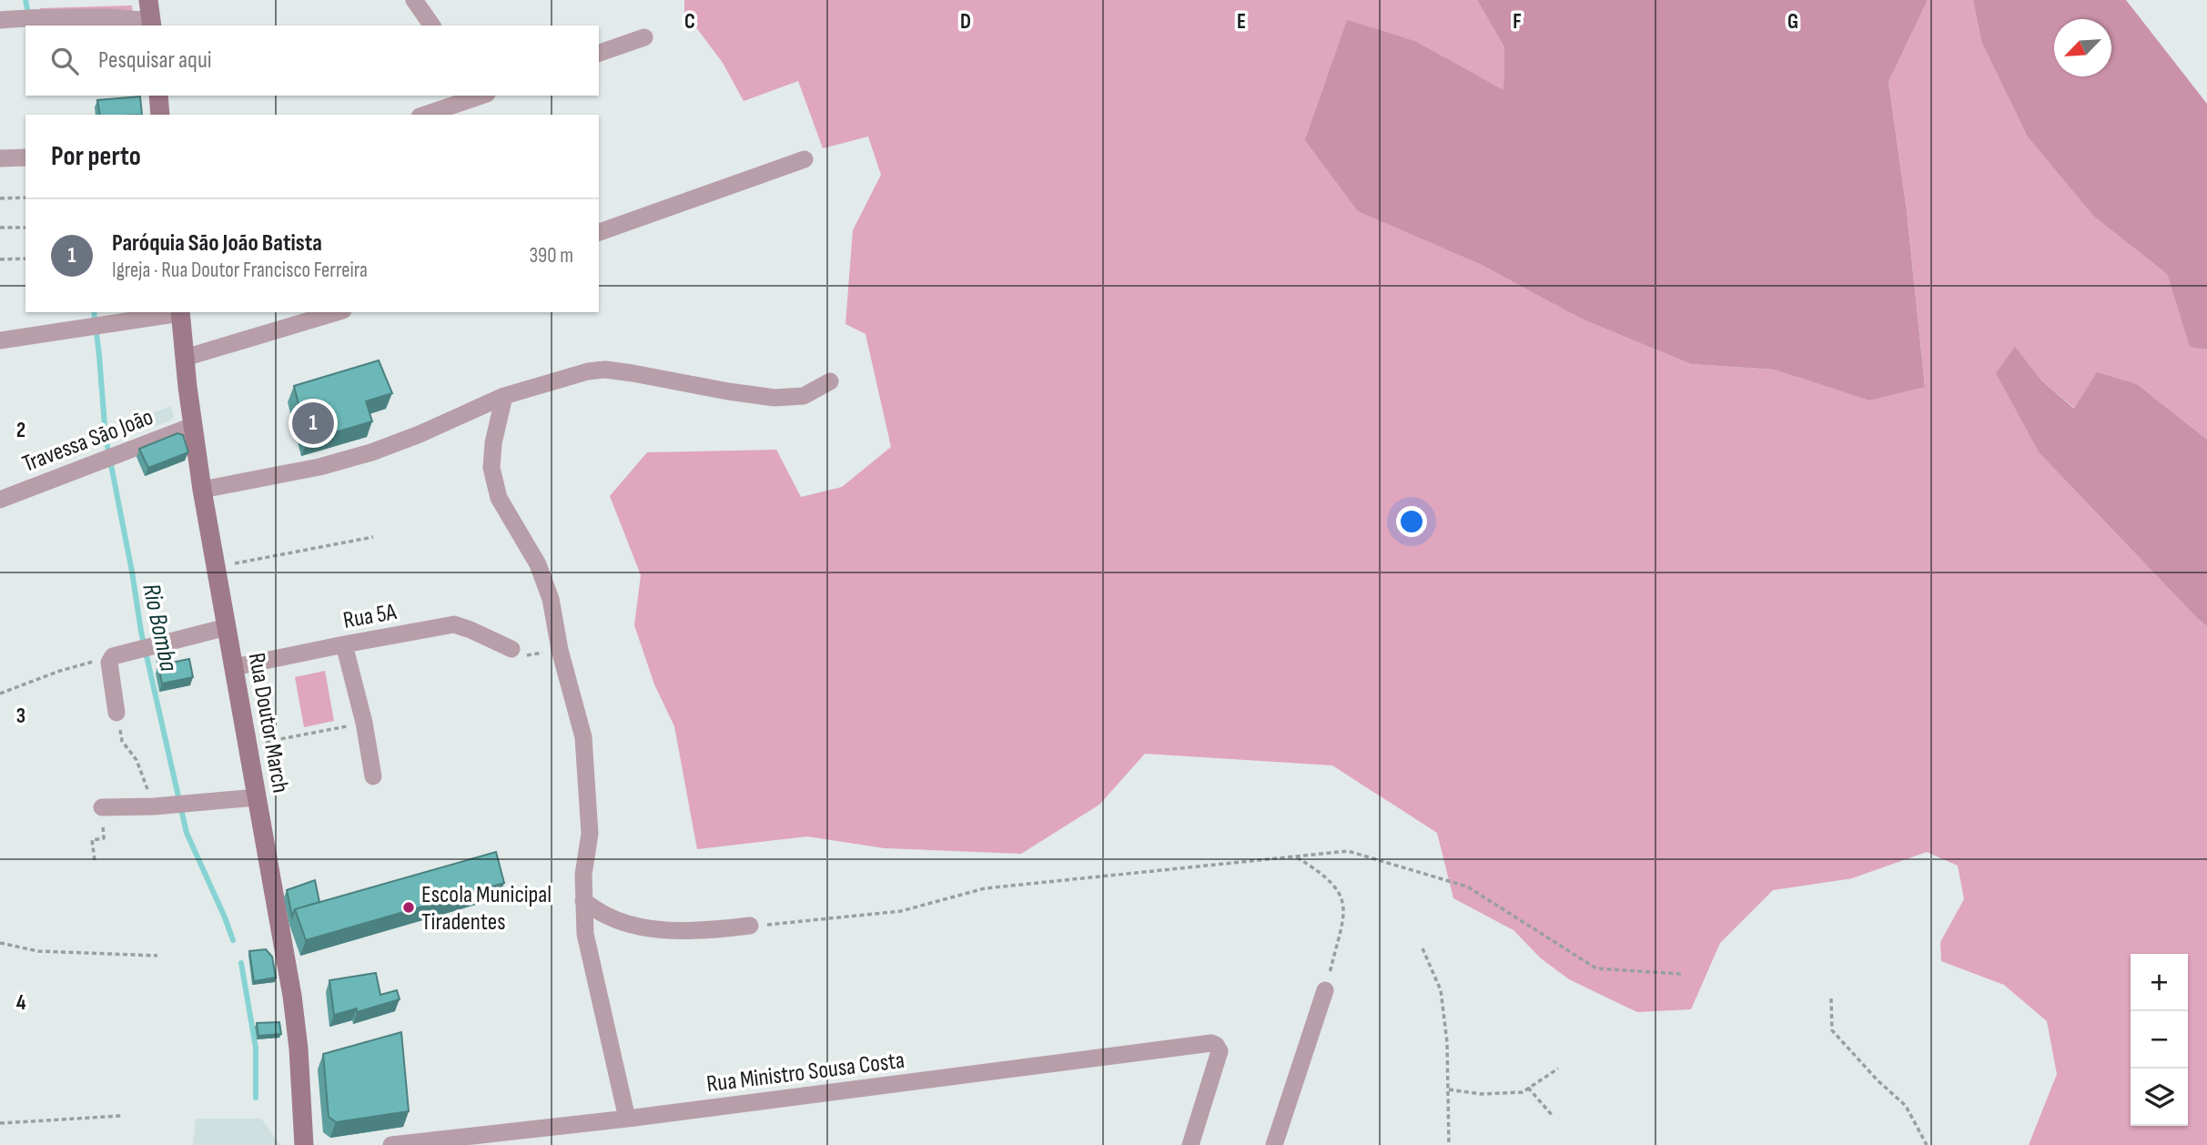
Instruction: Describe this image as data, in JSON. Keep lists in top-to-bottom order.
{
  "streets": {
    "main road": ["Rua Doutor March"],
    "street": ["Travessa São João", "Rua 5A", "Rua Ministro Sousa Costa"]
  },
  "crossings": [
    ["Travessa São João", "Rua Doutor March"],
    ["Rua 5A", "Rua Doutor March"]
  ],
  "water": ["Rio Bomba"],
  "places": ["Escola Municipal Tiradentes"],
  "north": "bottom left",
  "page": {
    "search": "Pesquisar aqui",
    "heading": "Por perto",
    "list": [
      {
        "mark": "1",
        "name": "Paróquia São João Batista",
        "note": "Igreja · Rua Doutor Francisco Ferreira",
        "value": "390 m"
      }
    ],
    "pins": "1",
    "map_buttons": ["+", "−"]
  },
  "grid": {
    "columns": [
      "C",
      "D",
      "E",
      "F",
      "G"
    ],
    "rows": ["2", "3", "4"]
  }
}
